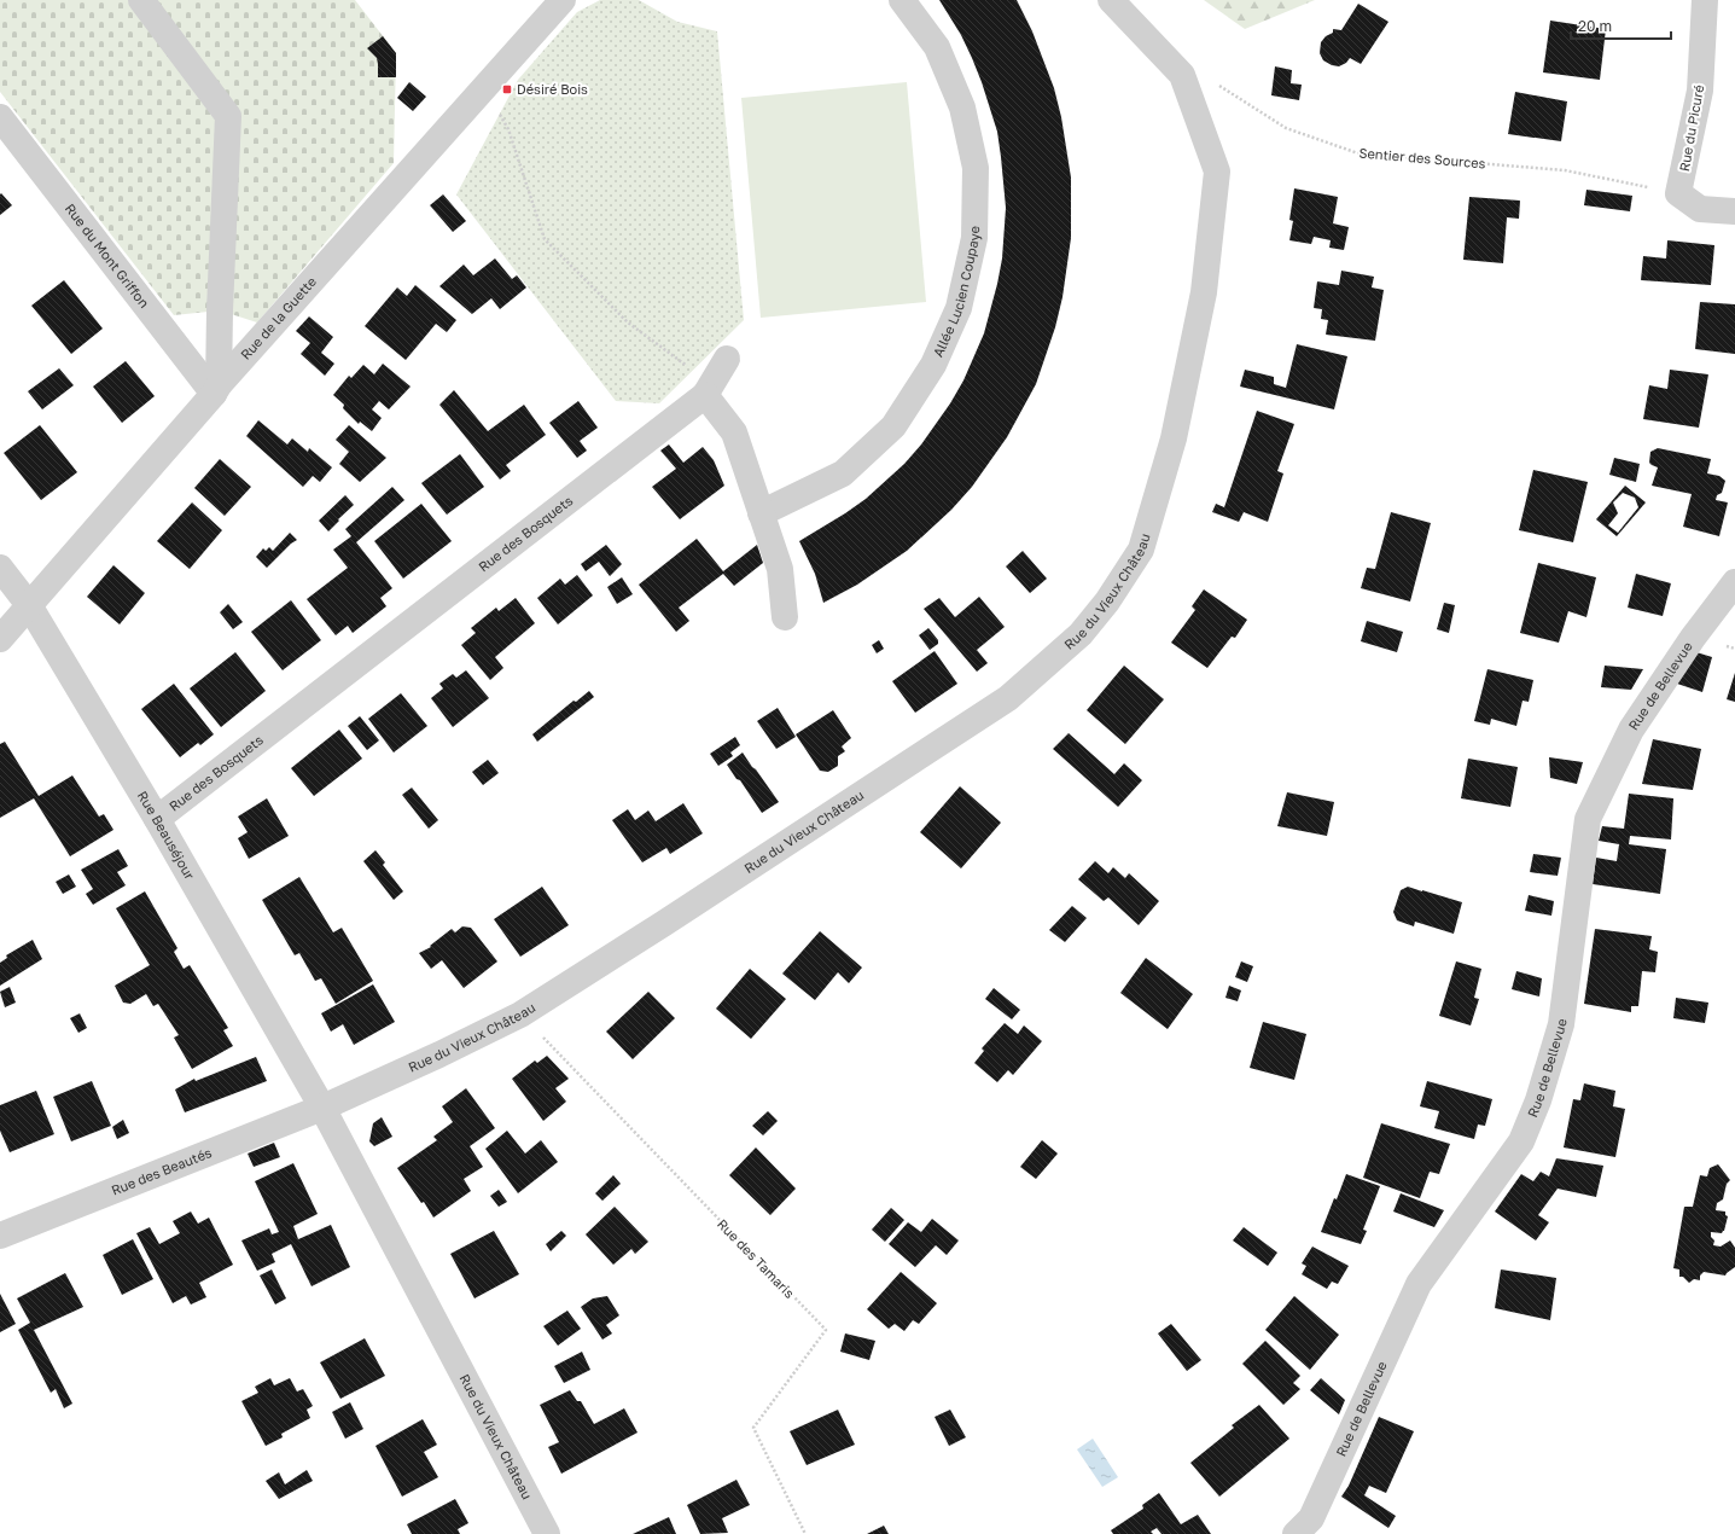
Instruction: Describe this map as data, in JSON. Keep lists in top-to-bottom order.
{
  "streets": {
    "street": [
      "Rue du Picuré",
      "Rue du Mont Griffon",
      "Allée Lucien Coupaye",
      "Rue de la Guette",
      "Rue des Bosquets",
      "Rue du Vieux Château",
      "Rue de Bellevue",
      "Rue Beauséjour",
      "Rue des Beautés"
    ],
    "path": ["Sentier des Sources", "Rue des Tamaris"]
  },
  "crossings": [
    ["Rue du Picuré", "Sentier des Sources"],
    ["Sentier des Sources", "Rue du Vieux Château"],
    ["Rue du Mont Griffon", "Rue de la Guette"],
    ["Rue de la Guette", "Rue Beauséjour"],
    ["Rue des Bosquets", "Rue Beauséjour"],
    ["Rue du Vieux Château", "Rue Beauséjour"],
    ["Rue du Vieux Château", "Rue des Beautés"],
    ["Rue du Vieux Château", "Rue des Tamaris"],
    ["Rue Beauséjour", "Rue des Beautés"]
  ],
  "places": {
    "transit": ["Désiré Bois"]
  },
  "scale_bar": "20 m"
}
